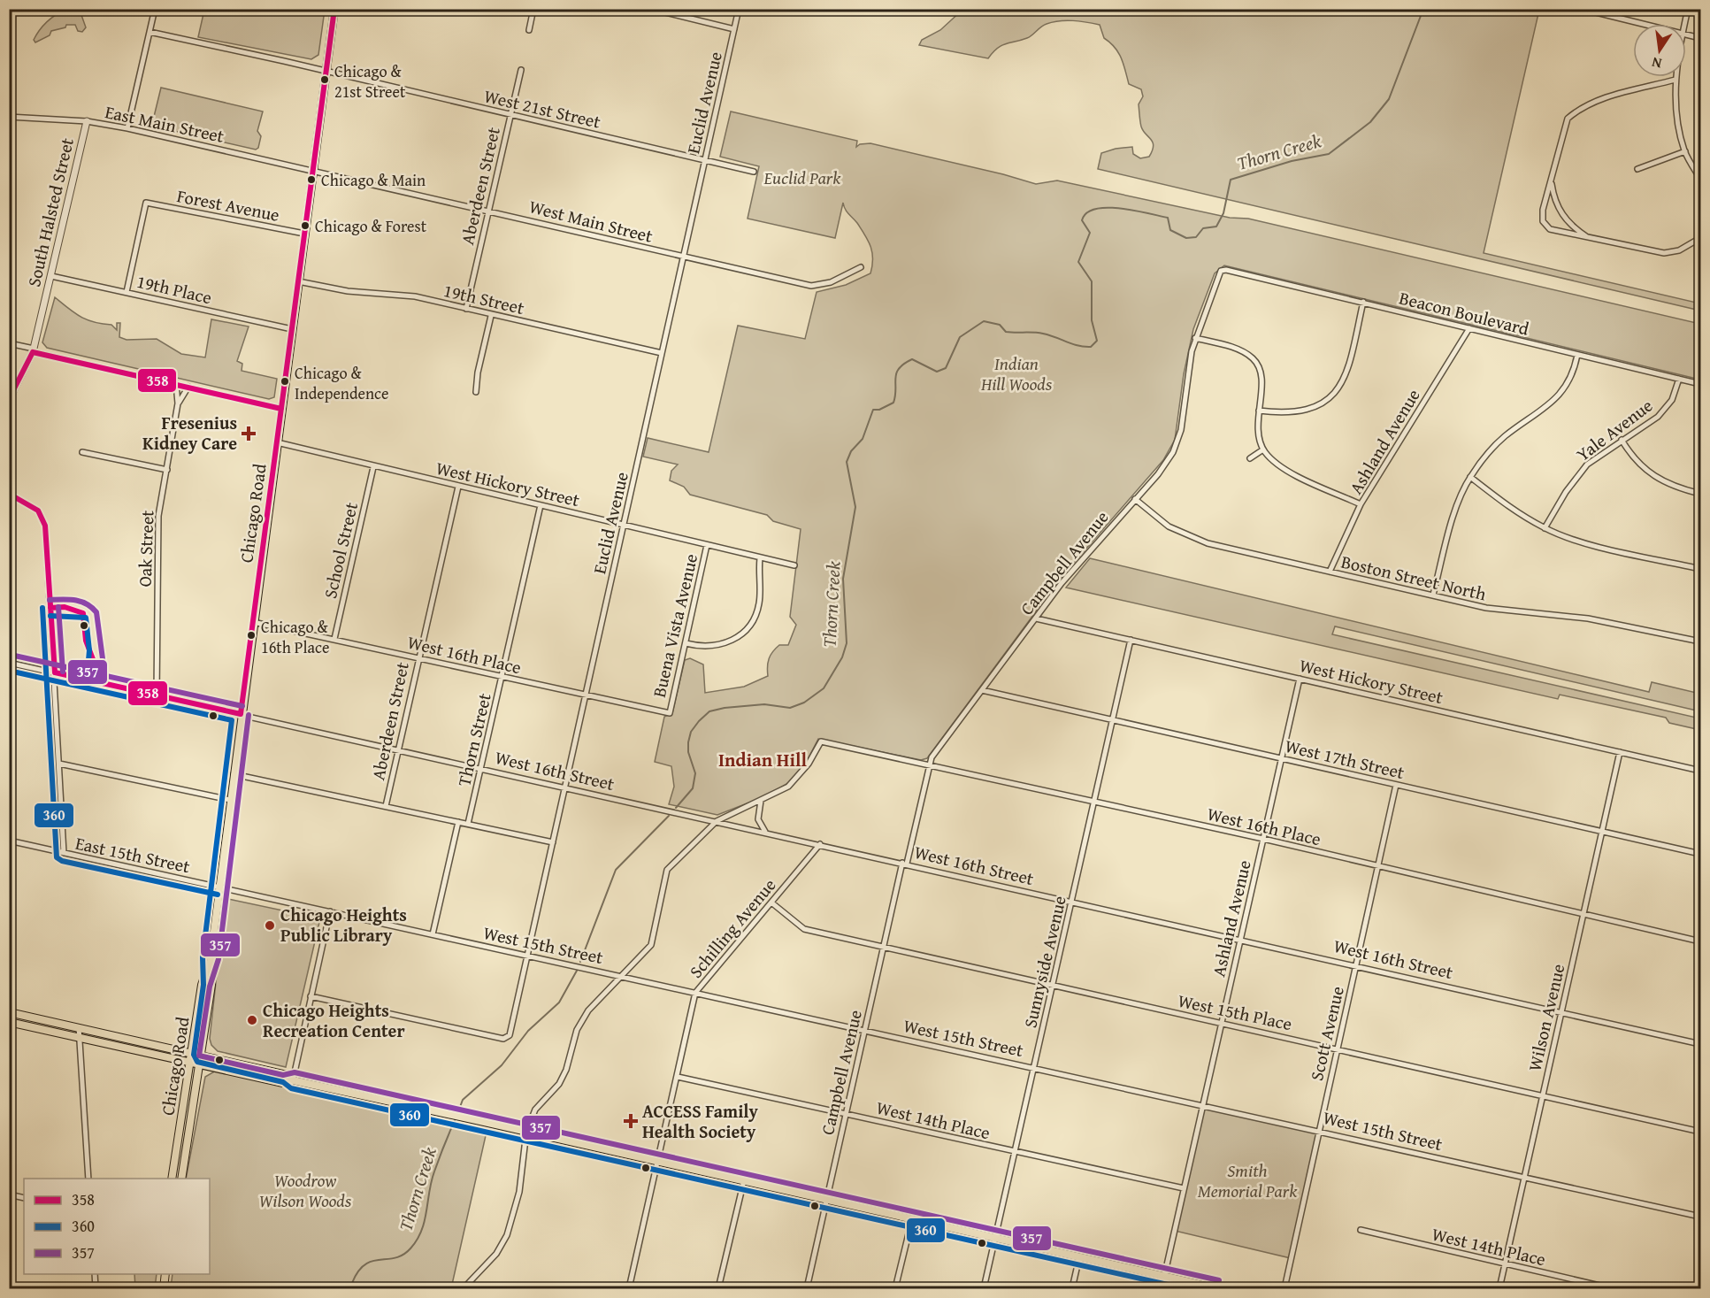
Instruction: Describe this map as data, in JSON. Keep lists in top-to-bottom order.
{
  "streets": {
    "main road": ["Chicago Road"],
    "street": [
      "Euclid Avenue",
      "West 21st Street",
      "East Main Street",
      "Aberdeen Street",
      "Forest Avenue",
      "South Halsted Street",
      "West Main Street",
      "19th Place",
      "19th Street",
      "Beacon Boulevard",
      "Yale Avenue",
      "Ashland Avenue",
      "West Hickory Street",
      "Oak Street",
      "School Street",
      "Campbell Avenue",
      "Boston Street North",
      "Buena Vista Avenue",
      "West 16th Place",
      "Thorn Street",
      "West 17th Street",
      "West 16th Street",
      "East 15th Street",
      "Schilling Avenue",
      "West 15th Street",
      "Sunnyside Avenue",
      "West 15th Place",
      "Wilson Avenue",
      "Scott Avenue",
      "West 14th Place"
    ]
  },
  "crossings": [
    ["Euclid Avenue", "West 21st Street"],
    ["Euclid Avenue", "West Main Street"],
    ["Euclid Avenue", "19th Street"],
    ["Euclid Avenue", "West Hickory Street"],
    ["Euclid Avenue", "West 16th Place"],
    ["Euclid Avenue", "West 16th Street"],
    ["Euclid Avenue", "West 15th Street"],
    ["West 21st Street", "Aberdeen Street"],
    ["West 21st Street", "Chicago Road"],
    ["East Main Street", "South Halsted Street"],
    ["East Main Street", "West Main Street"],
    ["East Main Street", "Chicago Road"],
    ["Aberdeen Street", "West Main Street"],
    ["Aberdeen Street", "19th Street"],
    ["Aberdeen Street", "West Hickory Street"],
    ["Aberdeen Street", "West 16th Place"],
    ["Aberdeen Street", "West 16th Street"],
    ["Forest Avenue", "19th Place"],
    ["Forest Avenue", "Chicago Road"],
    ["South Halsted Street", "19th Place"],
    ["West Main Street", "Chicago Road"],
    ["19th Place", "Chicago Road"],
    ["19th Street", "Chicago Road"],
    ["Beacon Boulevard", "Yale Avenue"],
    ["Beacon Boulevard", "Ashland Avenue"],
    ["Beacon Boulevard", "Campbell Avenue"],
    ["Ashland Avenue", "West Hickory Street"],
    ["Ashland Avenue", "Boston Street North"],
    ["Ashland Avenue", "West 16th Place"],
    ["Ashland Avenue", "West 17th Street"],
    ["Ashland Avenue", "West 16th Street"],
    ["Ashland Avenue", "West 15th Street"],
    ["Ashland Avenue", "West 15th Place"],
    ["Ashland Avenue", "West 14th Place"],
    ["West Hickory Street", "Chicago Road"],
    ["West Hickory Street", "School Street"],
    ["West Hickory Street", "Campbell Avenue"],
    ["West Hickory Street", "Buena Vista Avenue"],
    ["West Hickory Street", "Thorn Street"],
    ["West Hickory Street", "Sunnyside Avenue"],
    ["West Hickory Street", "Wilson Avenue"],
    ["Chicago Road", "West 16th Place"],
    ["Chicago Road", "West 16th Street"],
    ["Chicago Road", "East 15th Street"],
    ["Chicago Road", "West 15th Street"],
    ["Oak Street", "West 16th Street"],
    ["School Street", "West 16th Place"],
    ["Campbell Avenue", "Boston Street North"],
    ["Campbell Avenue", "West 16th Place"],
    ["Campbell Avenue", "West 17th Street"],
    ["Campbell Avenue", "West 16th Street"],
    ["Campbell Avenue", "West 15th Street"],
    ["Campbell Avenue", "West 15th Place"],
    ["Campbell Avenue", "West 14th Place"],
    ["Buena Vista Avenue", "West 16th Place"],
    ["West 16th Place", "Thorn Street"],
    ["West 16th Place", "Sunnyside Avenue"],
    ["West 16th Place", "Wilson Avenue"],
    ["West 16th Place", "Scott Avenue"],
    ["Thorn Street", "West 16th Street"],
    ["West 17th Street", "Sunnyside Avenue"],
    ["West 17th Street", "Wilson Avenue"],
    ["West 17th Street", "Scott Avenue"],
    ["West 16th Street", "Schilling Avenue"],
    ["West 16th Street", "Sunnyside Avenue"],
    ["West 16th Street", "Wilson Avenue"],
    ["West 16th Street", "Scott Avenue"],
    ["East 15th Street", "West 15th Street"],
    ["Schilling Avenue", "West 15th Street"],
    ["Schilling Avenue", "West 15th Place"],
    ["Schilling Avenue", "West 14th Place"],
    ["West 15th Street", "Sunnyside Avenue"],
    ["West 15th Street", "Wilson Avenue"],
    ["West 15th Street", "Scott Avenue"],
    ["Sunnyside Avenue", "West 15th Place"],
    ["Sunnyside Avenue", "West 14th Place"],
    ["West 15th Place", "Wilson Avenue"],
    ["West 15th Place", "Scott Avenue"],
    ["Wilson Avenue", "West 14th Place"]
  ],
  "districts": ["Indian Hill"],
  "water": ["Thorn Creek"],
  "parks": [
    "Euclid Park",
    "Indian Hill Woods",
    "Smith Memorial Park",
    "Woodrow Wilson Woods"
  ],
  "places": {
    "other": [
      "Chicago & 21st Street",
      "Chicago & Main",
      "Chicago & Forest",
      "Chicago & Independence",
      "Chicago & 16th Place",
      "Chicago Heights Public Library",
      "Chicago Heights Recreation Center"
    ],
    "health": ["Fresenius Kidney Care", "ACCESS Family Health Society"]
  },
  "lines": ["transit line 358", "transit line 357", "transit line 360"],
  "legend": ["358", "360", "357"],
  "north": "bottom"
}
